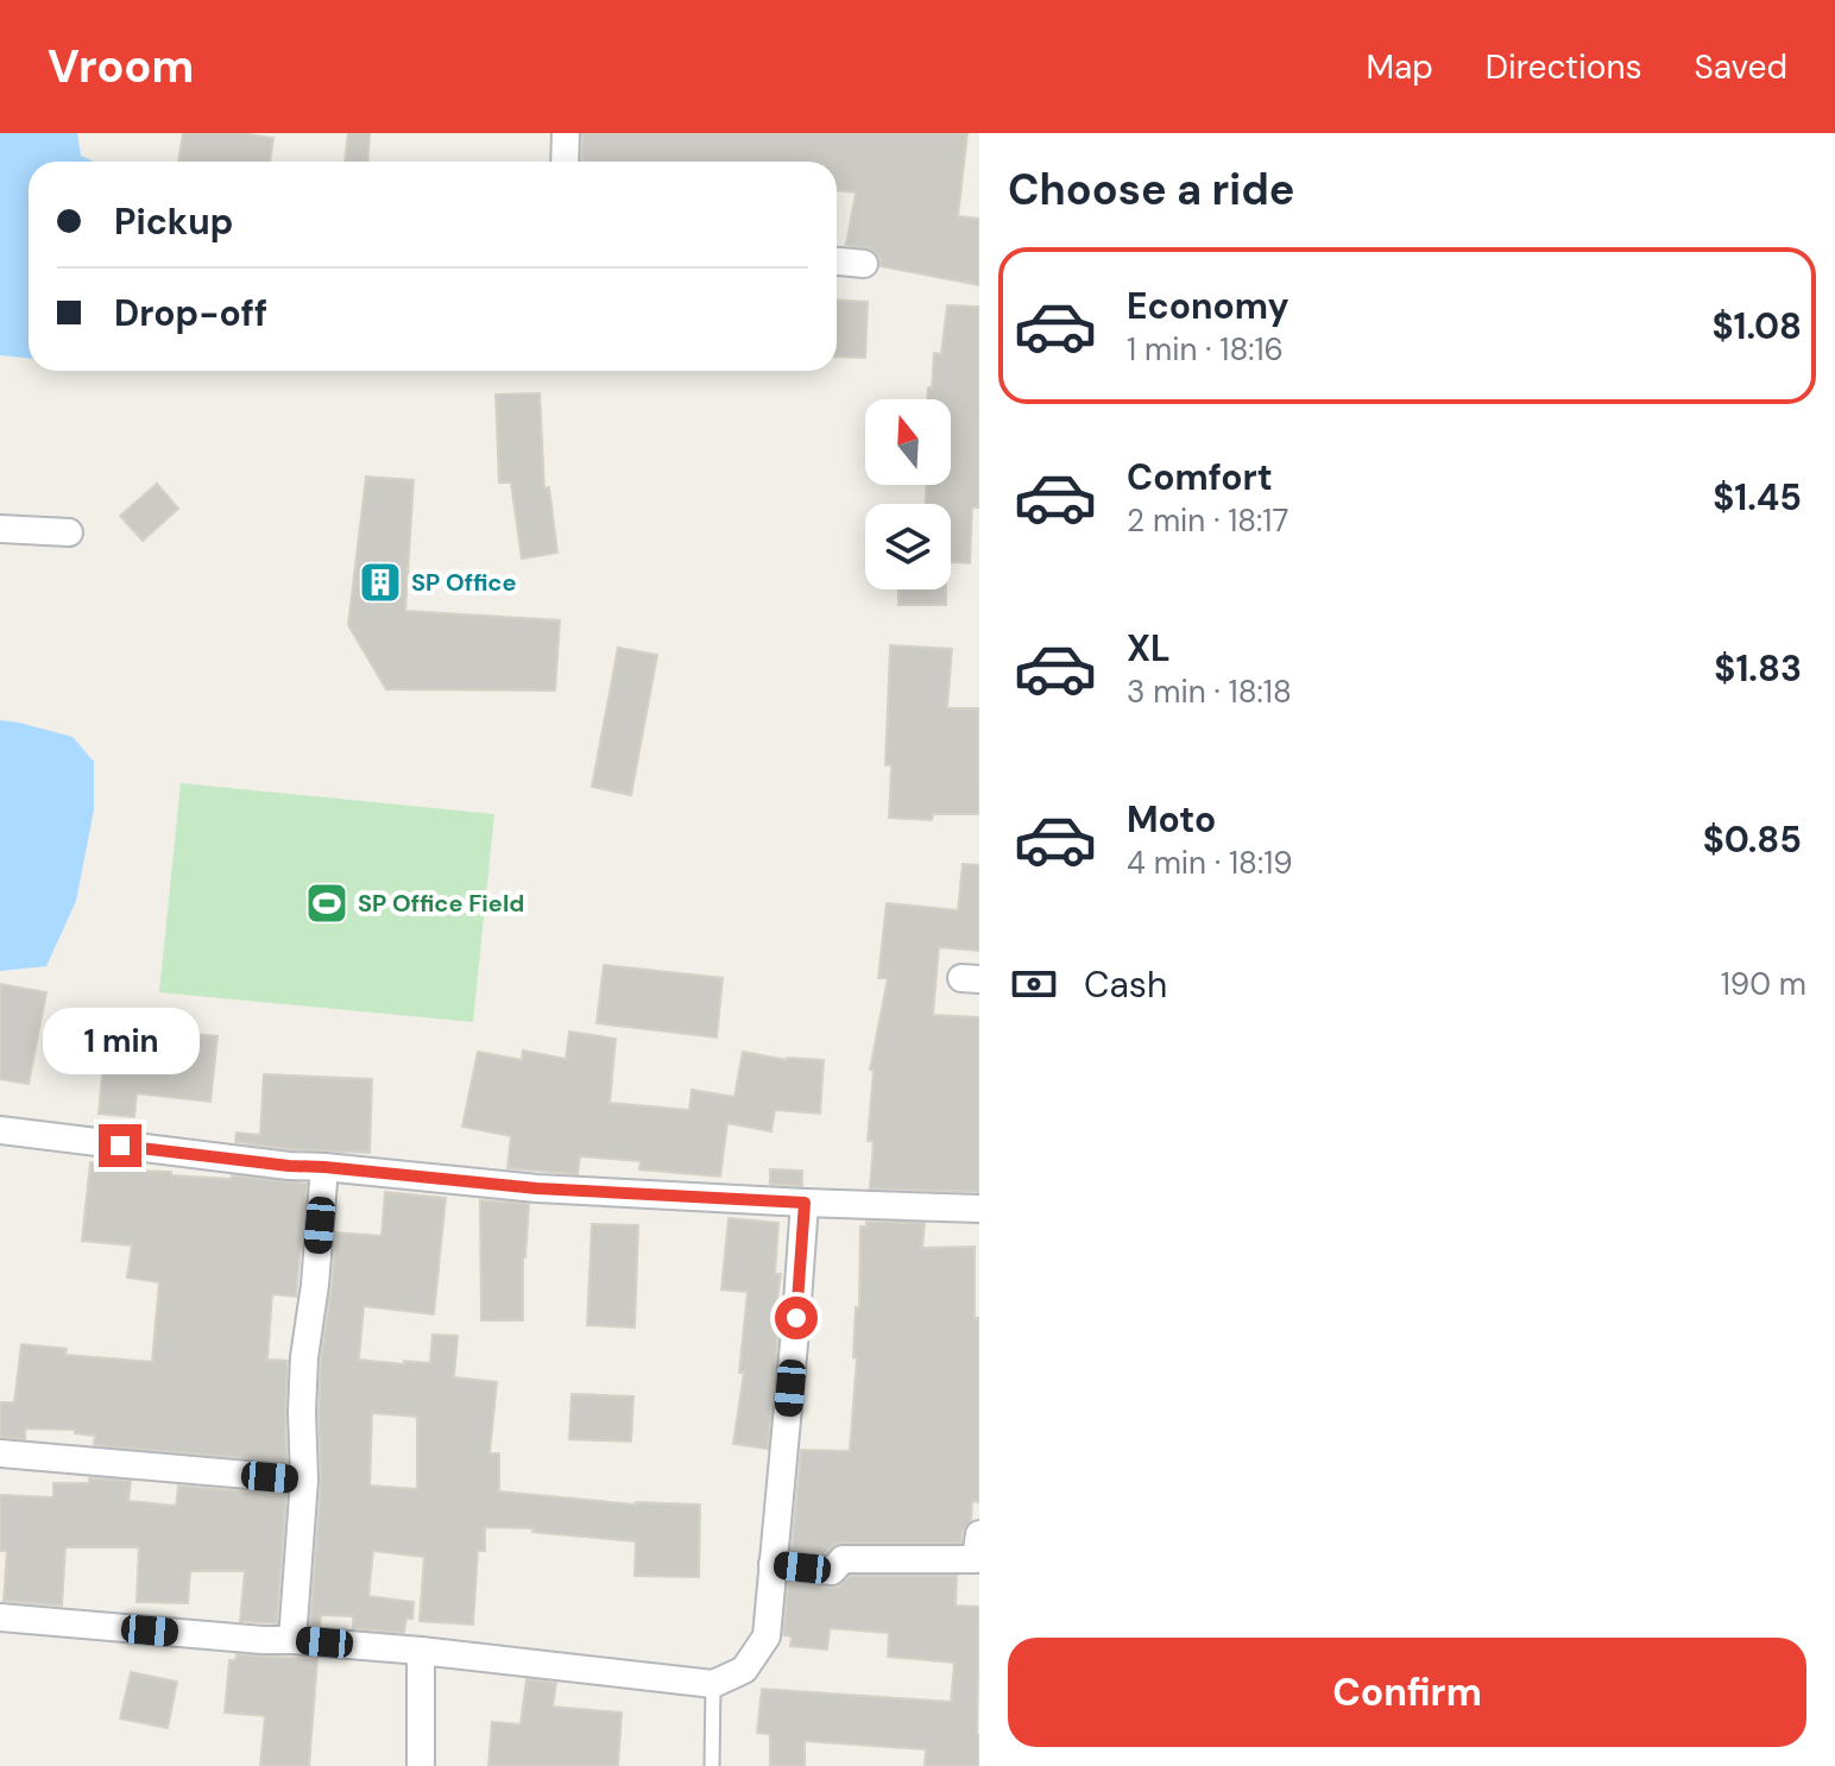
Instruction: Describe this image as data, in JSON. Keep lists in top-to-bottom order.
{
  "places": {
    "building": ["SP Office"],
    "sports": ["SP Office Field"]
  },
  "north": "top",
  "page": {
    "header": "Vroom",
    "nav": ["Map", "Directions", "Saved"],
    "heading": "Choose a ride",
    "banner": ["Pickup", "Drop-off"],
    "list": [
      {
        "name": "Economy",
        "note": "1 min · 18:16",
        "value": "$1.08"
      },
      {
        "name": "Comfort",
        "note": "2 min · 18:17",
        "value": "$1.45"
      },
      {
        "name": "XL",
        "note": "3 min · 18:18",
        "value": "$1.83"
      },
      {
        "name": "Moto",
        "note": "4 min · 18:19",
        "value": "$0.85"
      }
    ],
    "pay": ["Cash", "190 m"],
    "bubble": "1 min",
    "buttons": "Confirm"
  }
}
